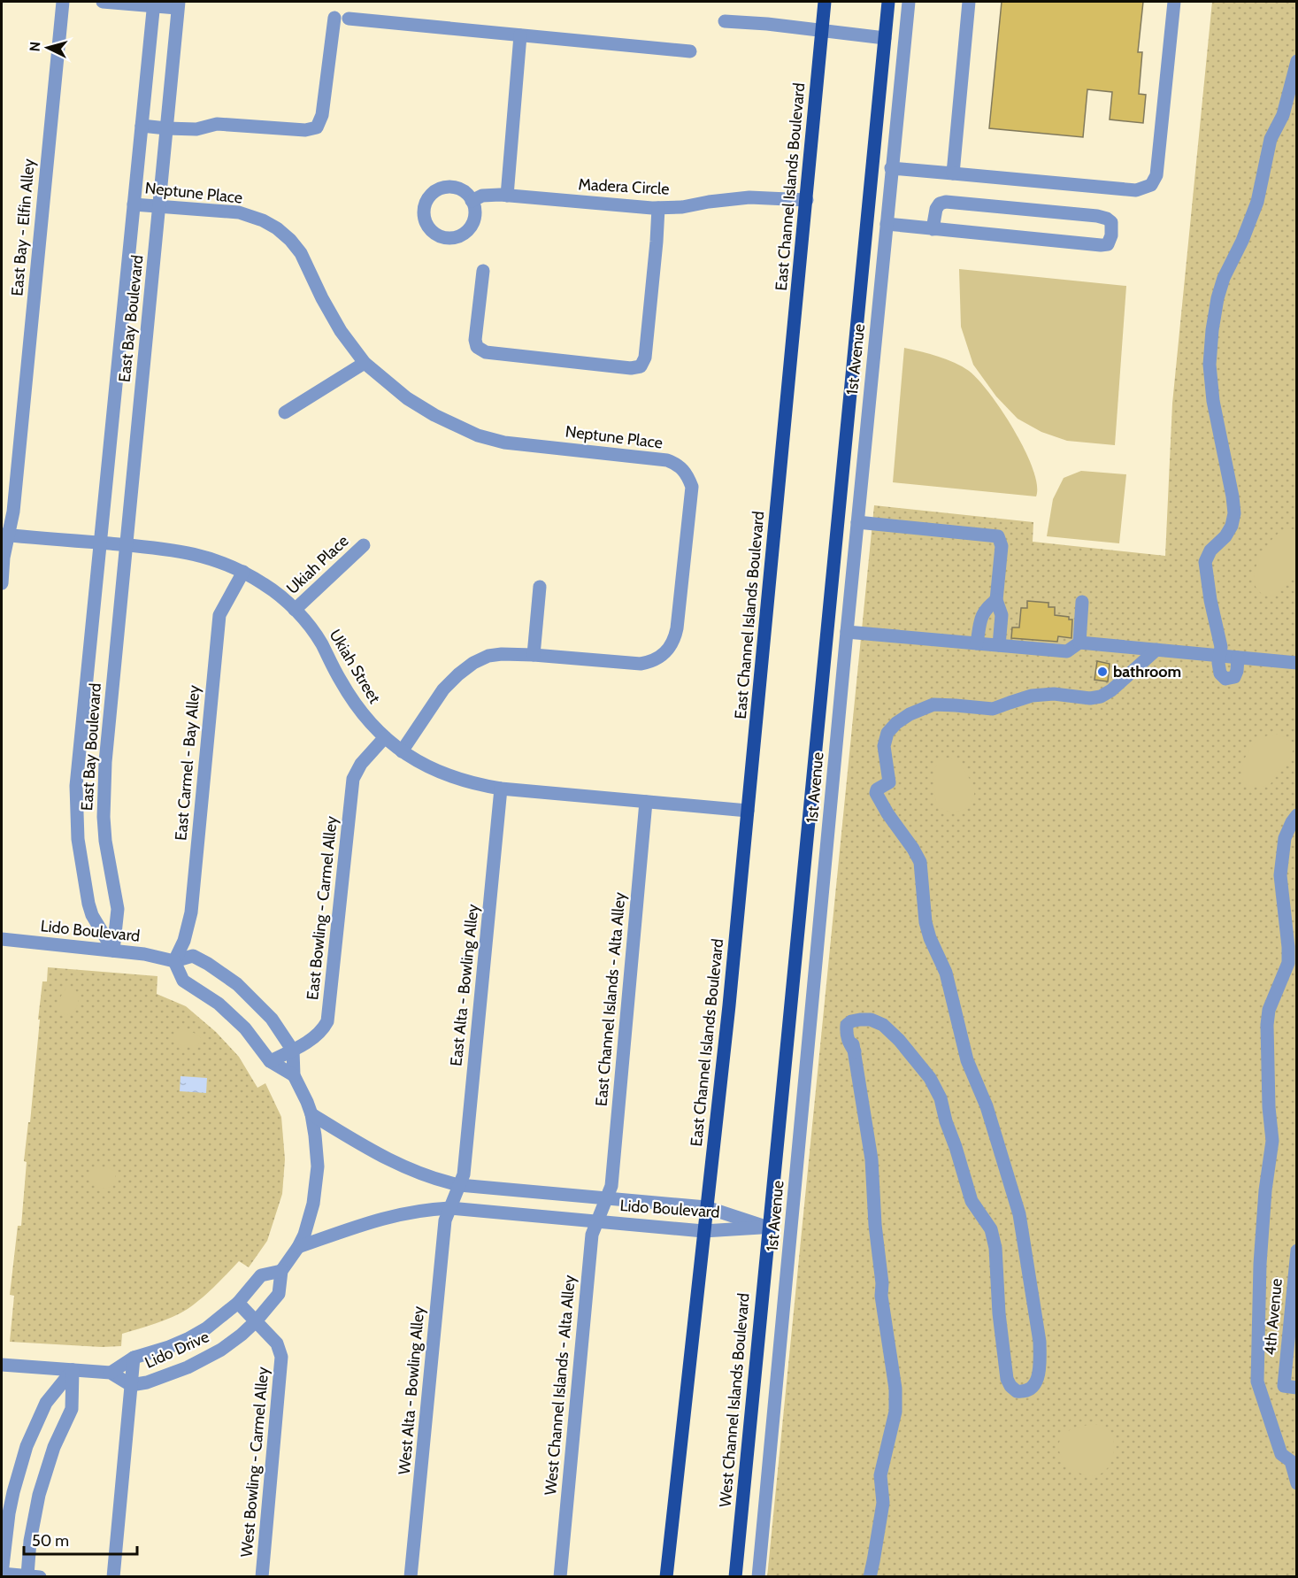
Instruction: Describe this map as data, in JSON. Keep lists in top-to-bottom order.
{
  "streets": {
    "main road": ["East Channel Islands Boulevard", "West Channel Islands Boulevard"],
    "street": [
      "Madera Circle",
      "Neptune Place",
      "East Bay - Elfin Alley",
      "East Bay Boulevard",
      "1st Avenue",
      "Ukiah Place",
      "Ukiah Street",
      "East Carmel - Bay Alley",
      "East Bowling - Carmel Alley",
      "Lido Boulevard",
      "East Alta - Bowling Alley",
      "East Channel Islands - Alta Alley",
      "4th Avenue",
      "Lido Drive",
      "West Channel Islands - Alta Alley",
      "West Alta - Bowling Alley",
      "West Bowling - Carmel Alley"
    ]
  },
  "crossings": [
    ["Madera Circle", "East Channel Islands Boulevard"],
    ["East Channel Islands Boulevard", "Ukiah Street"],
    ["East Channel Islands Boulevard", "Lido Boulevard"],
    ["Neptune Place", "East Bay Boulevard"],
    ["Neptune Place", "Ukiah Street"],
    ["East Bay - Elfin Alley", "Ukiah Street"],
    ["East Bay Boulevard", "Ukiah Street"],
    ["East Bay Boulevard", "Lido Boulevard"],
    ["Ukiah Place", "Ukiah Street"],
    ["Ukiah Street", "East Carmel - Bay Alley"],
    ["Ukiah Street", "East Bowling - Carmel Alley"],
    ["Ukiah Street", "East Alta - Bowling Alley"],
    ["Ukiah Street", "East Channel Islands - Alta Alley"],
    ["East Carmel - Bay Alley", "Lido Boulevard"],
    ["East Bowling - Carmel Alley", "Lido Boulevard"],
    ["Lido Boulevard", "East Alta - Bowling Alley"],
    ["Lido Boulevard", "East Channel Islands - Alta Alley"],
    ["Lido Boulevard", "Lido Drive"],
    ["Lido Boulevard", "West Channel Islands - Alta Alley"],
    ["Lido Boulevard", "West Alta - Bowling Alley"],
    ["Lido Boulevard", "West Channel Islands Boulevard"],
    ["East Alta - Bowling Alley", "West Alta - Bowling Alley"],
    ["East Channel Islands - Alta Alley", "West Channel Islands - Alta Alley"],
    ["Lido Drive", "West Bowling - Carmel Alley"]
  ],
  "places": ["bathroom"],
  "scale_bar": "50 m",
  "north": "left"
}
